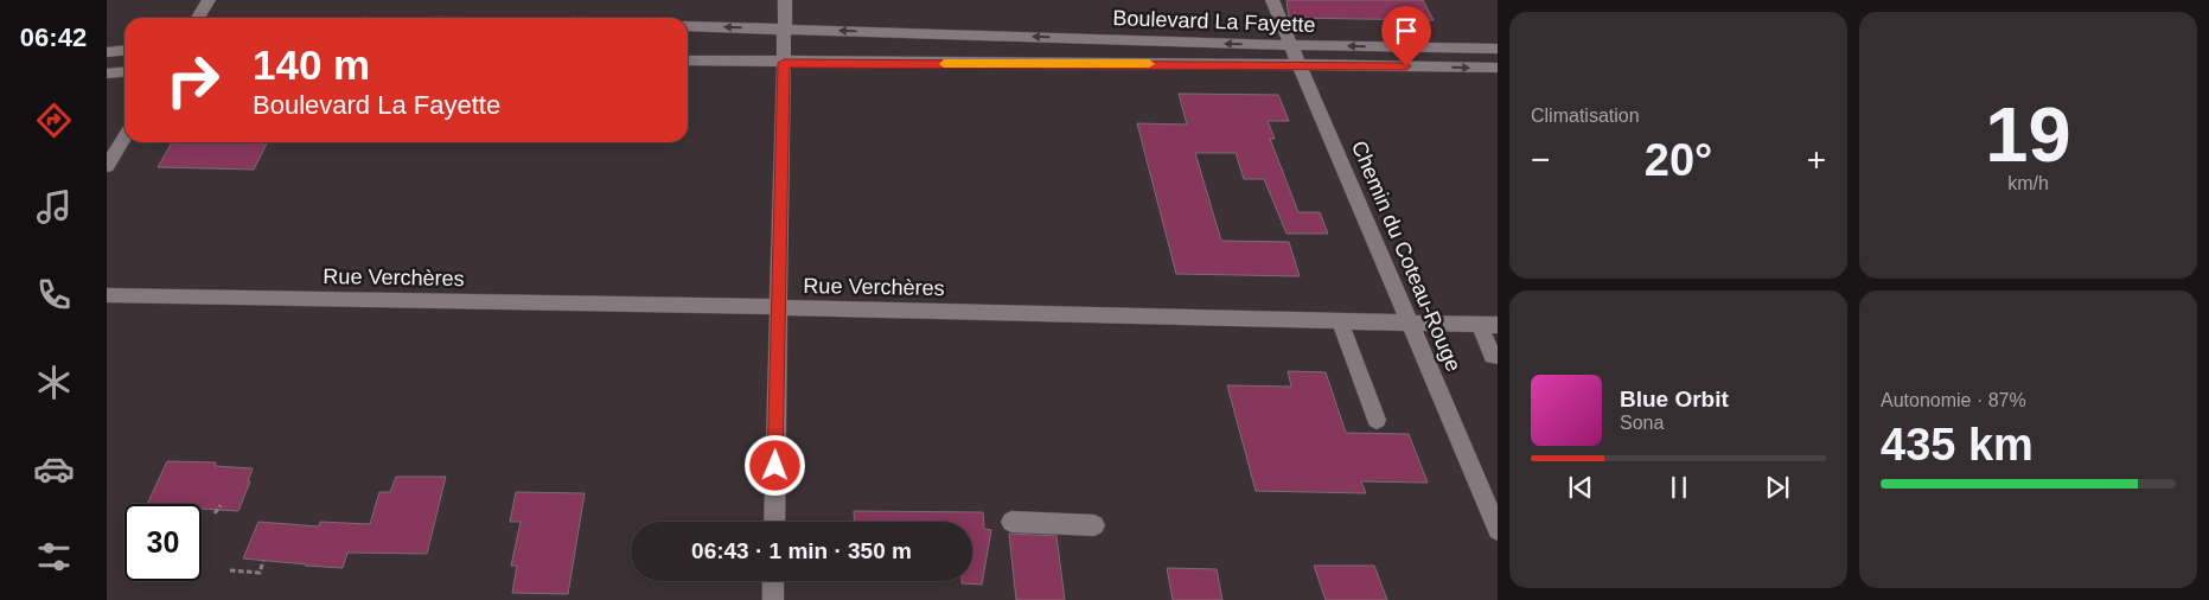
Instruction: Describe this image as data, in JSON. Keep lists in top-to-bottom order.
{
  "streets": {
    "street": ["Boulevard La Fayette", "Chemin du Coteau-Rouge", "Rue Verchères"]
  },
  "crossings": [
    ["Boulevard La Fayette", "Chemin du Coteau-Rouge"],
    ["Chemin du Coteau-Rouge", "Rue Verchères"]
  ],
  "page": {
    "tabs": "06:42",
    "tile": [
      "Climatisation",
      ["19", "km/h"],
      ["Autonomie · 87%", "435 km"]
    ],
    "turn": ["140 m", "Boulevard La Fayette"],
    "heat": ["−", "20°", "+"],
    "song": ["Blue Orbit", "Sona"],
    "limit": "30",
    "trip": "06:43 · 1 min · 350 m"
  }
}
